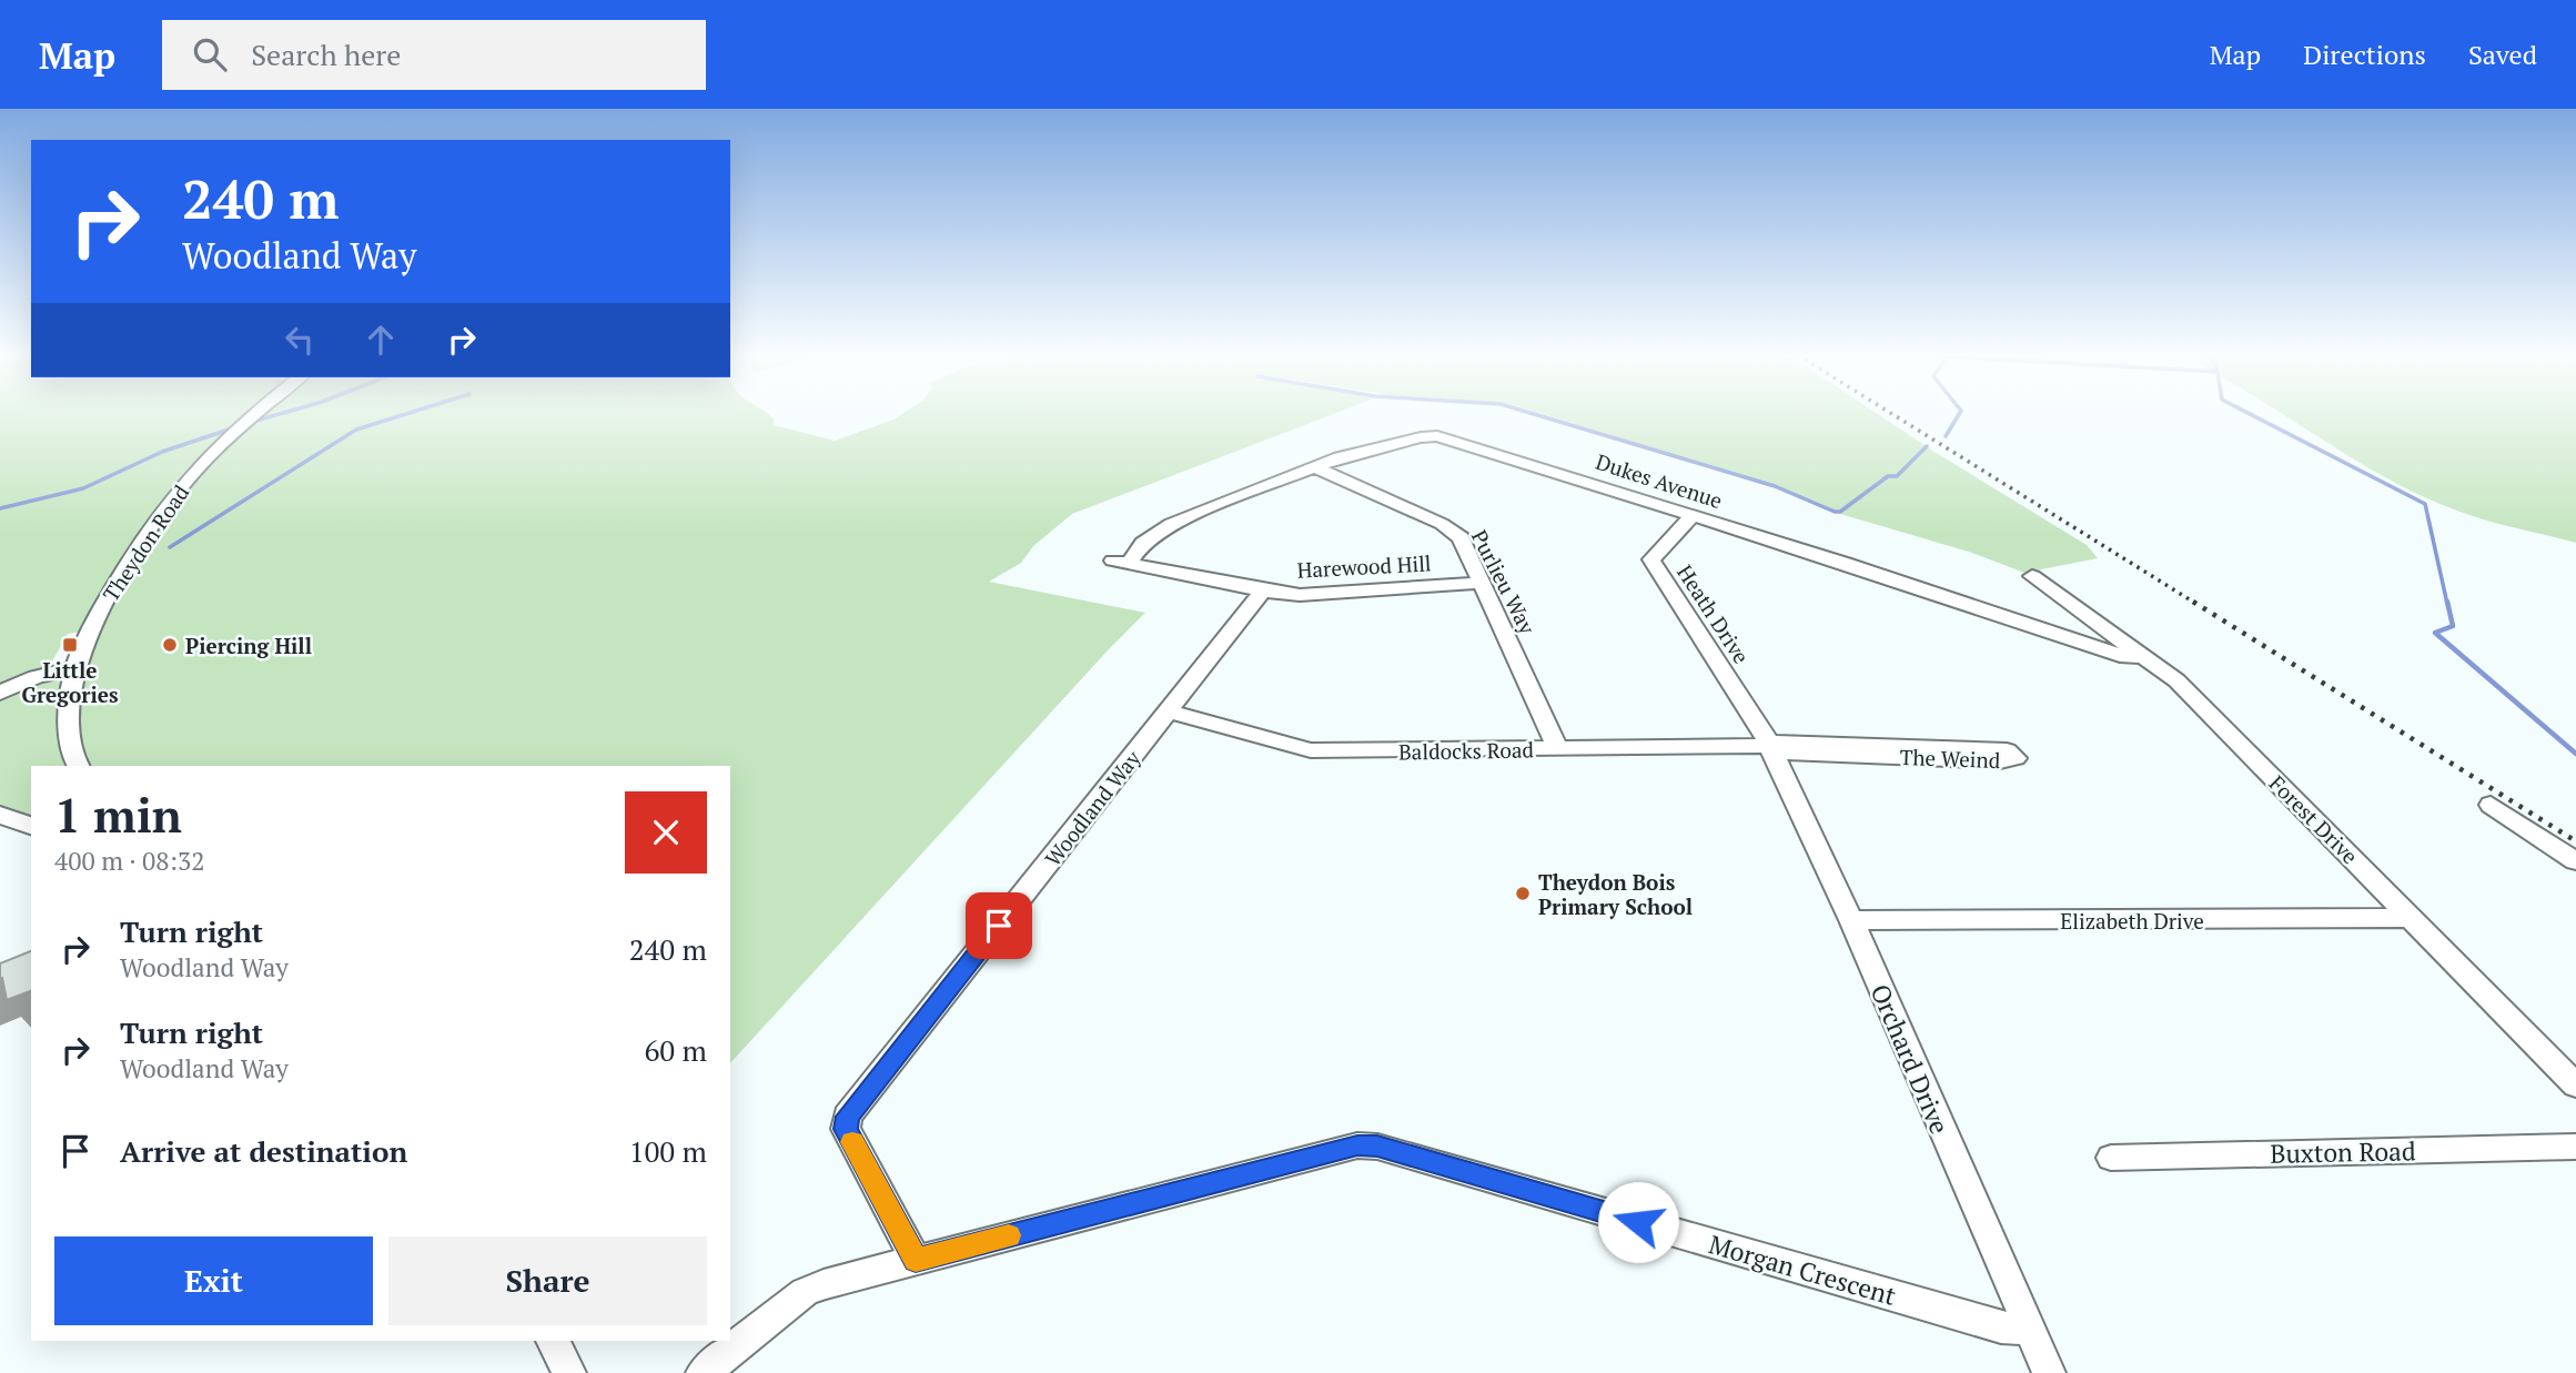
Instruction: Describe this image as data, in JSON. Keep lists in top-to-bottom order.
{
  "streets": {
    "street": [
      "Dukes Avenue",
      "Theydon Road",
      "Harewood Hill",
      "Purlieu Way",
      "Heath Drive",
      "Baldocks Road",
      "The Weind",
      "Woodland Way",
      "Forest Drive",
      "Elizabeth Drive",
      "Orchard Drive",
      "Buxton Road",
      "Morgan Crescent"
    ]
  },
  "crossings": [
    ["Dukes Avenue", "Harewood Hill"],
    ["Dukes Avenue", "Purlieu Way"],
    ["Dukes Avenue", "Heath Drive"],
    ["Dukes Avenue", "Forest Drive"],
    ["Harewood Hill", "Purlieu Way"],
    ["Harewood Hill", "Woodland Way"],
    ["Purlieu Way", "Baldocks Road"],
    ["Heath Drive", "Baldocks Road"],
    ["Heath Drive", "The Weind"],
    ["Heath Drive", "Orchard Drive"],
    ["Baldocks Road", "The Weind"],
    ["Baldocks Road", "Woodland Way"],
    ["Baldocks Road", "Orchard Drive"],
    ["The Weind", "Orchard Drive"],
    ["Woodland Way", "Morgan Crescent"],
    ["Forest Drive", "Elizabeth Drive"],
    ["Elizabeth Drive", "Orchard Drive"],
    ["Orchard Drive", "Morgan Crescent"]
  ],
  "places": {
    "transit": ["Little Gregories"],
    "other": ["Piercing Hill", "Theydon Bois Primary School"]
  },
  "page": {
    "header": "Map",
    "search": "Search here",
    "nav": ["Map", "Directions", "Saved"],
    "turn": ["240 m", "Woodland Way"],
    "heading": ["1 min", "400 m · 08:32"],
    "list": [
      {
        "name": "Turn right",
        "note": "Woodland Way",
        "value": "240 m"
      },
      {
        "name": "Turn right",
        "note": "Woodland Way",
        "value": "60 m"
      },
      {
        "name": "Arrive at destination",
        "value": "100 m"
      }
    ],
    "buttons": ["Exit", "Share"]
  }
}
